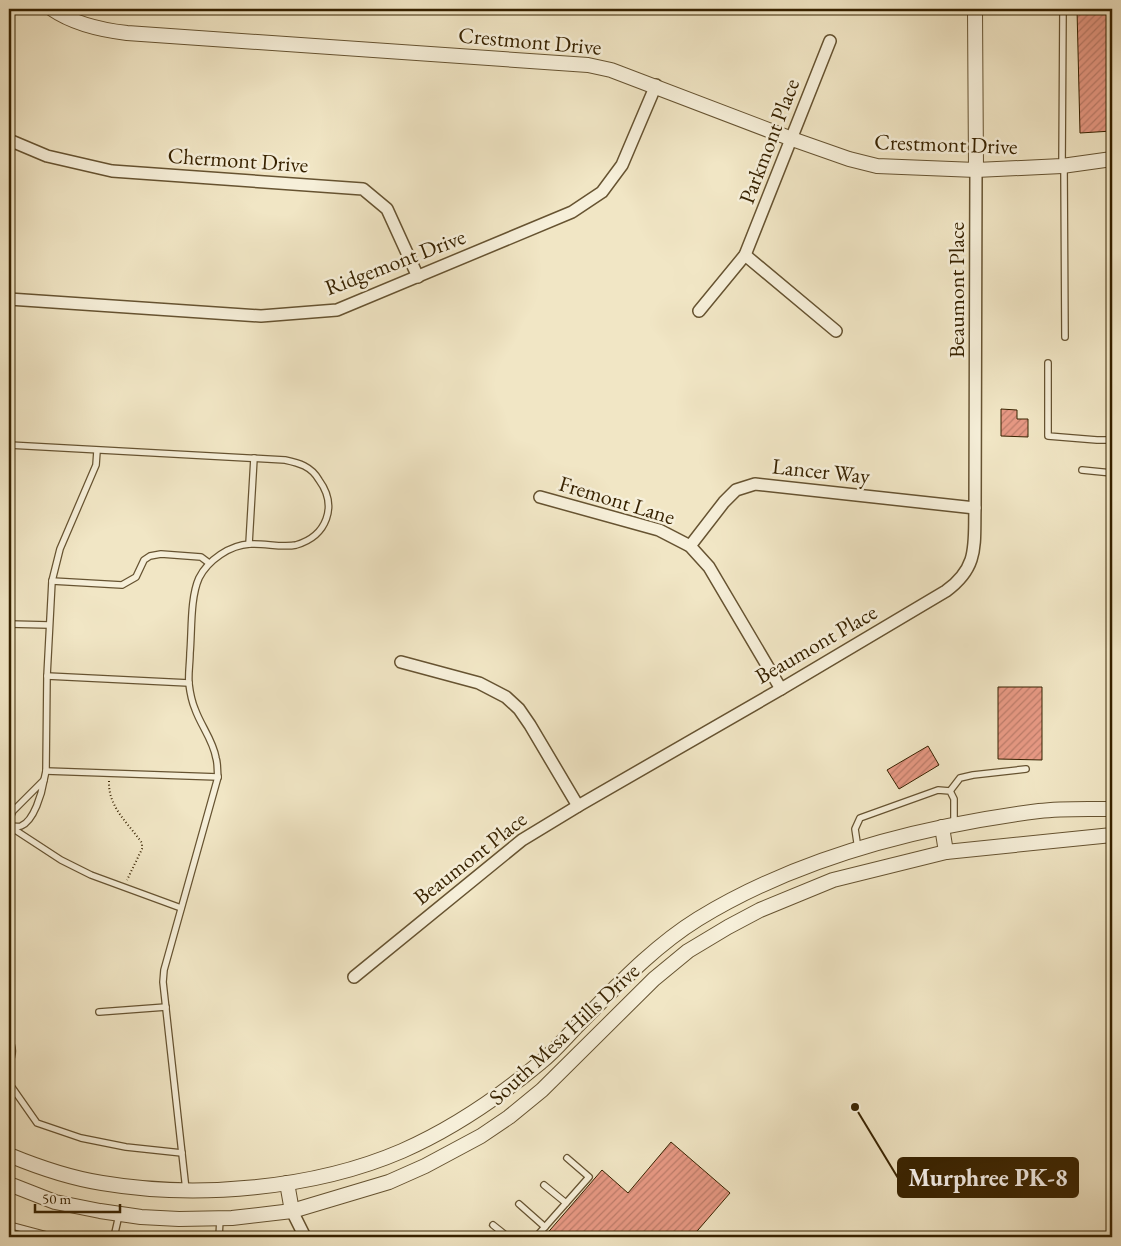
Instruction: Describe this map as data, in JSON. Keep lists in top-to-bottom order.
{
  "streets": {
    "street": [
      "Crestmont Drive",
      "Parkmont Place",
      "Chermont Drive",
      "Ridgemont Drive",
      "Beaumont Place",
      "Lancer Way",
      "Fremont Lane",
      "South Mesa Hills Drive"
    ]
  },
  "crossings": [
    ["Crestmont Drive", "Parkmont Place"],
    ["Crestmont Drive", "Ridgemont Drive"],
    ["Crestmont Drive", "Beaumont Place"],
    ["Chermont Drive", "Ridgemont Drive"],
    ["Beaumont Place", "Lancer Way"],
    ["Beaumont Place", "Fremont Lane"],
    ["Lancer Way", "Fremont Lane"]
  ],
  "places": ["Murphree PK-8"],
  "scale_bar": "50 m"
}
